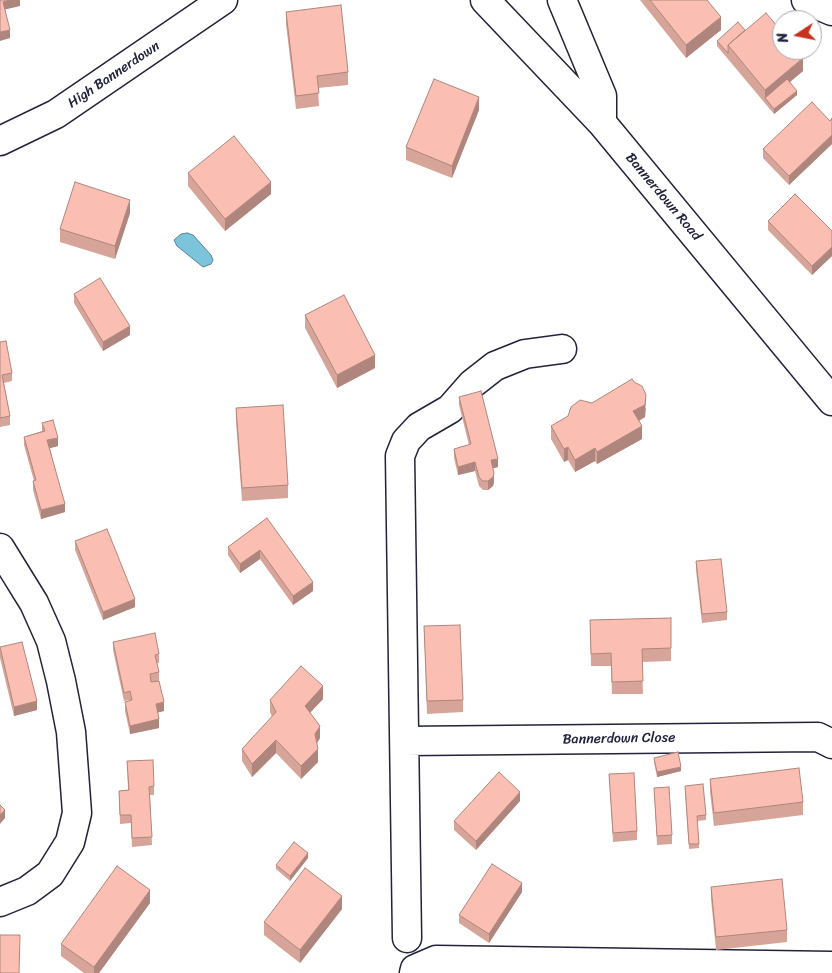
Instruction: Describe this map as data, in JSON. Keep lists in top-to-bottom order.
{
  "streets": {
    "street": ["High Bannerdown", "Bannerdown Road", "Bannerdown Close"]
  },
  "north": "left"
}
